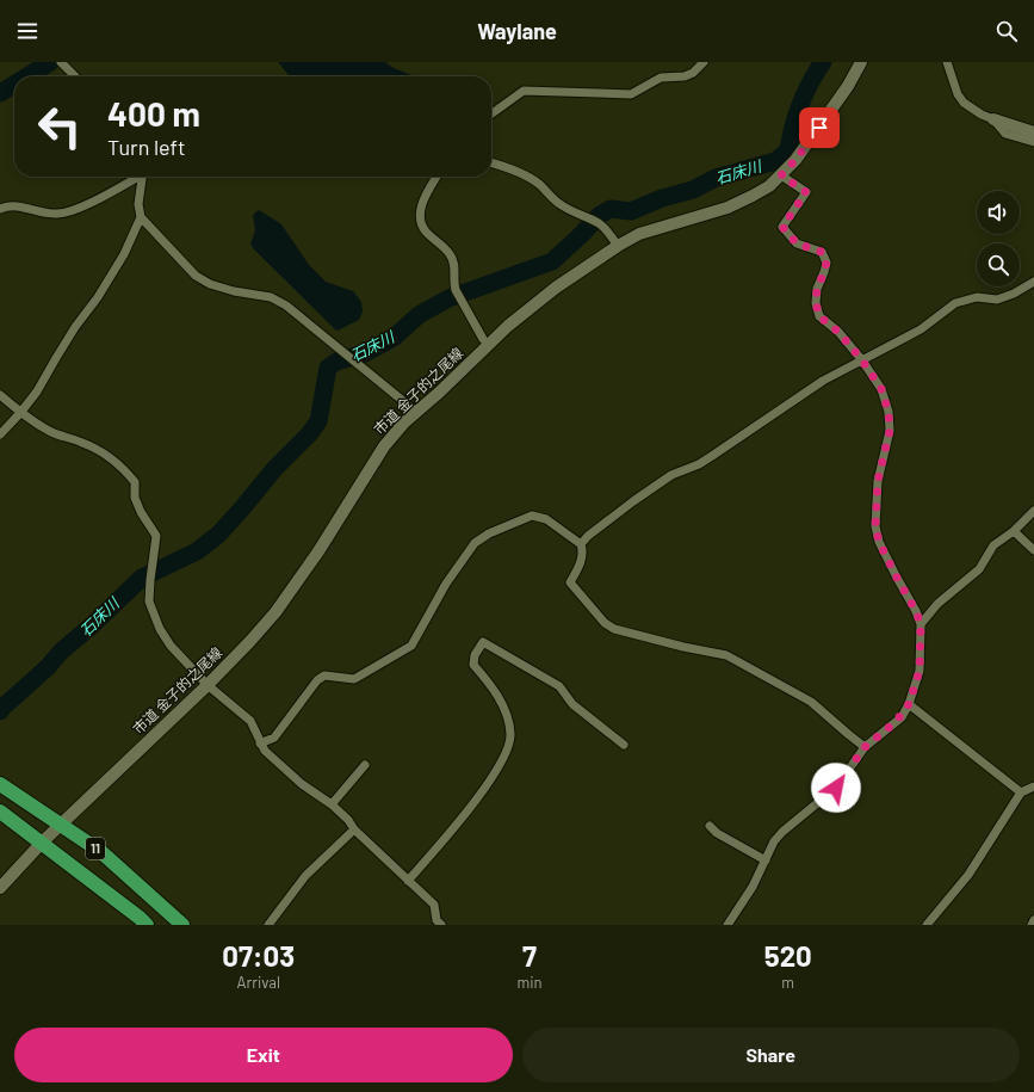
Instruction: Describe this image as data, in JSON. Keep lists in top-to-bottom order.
{
  "streets": {
    "highway": ["11"],
    "street": ["市道 金子的之尾線"]
  },
  "crossings": [
    ["市道 金子的之尾線", "11"]
  ],
  "water": ["石床川"],
  "page": {
    "header": "Waylane",
    "turn": ["400 m", "Turn left"],
    "eta": [
      "07:03",
      "Arrival",
      "7",
      "min",
      "520",
      "m"
    ],
    "buttons": ["Exit", "Share"]
  }
}
